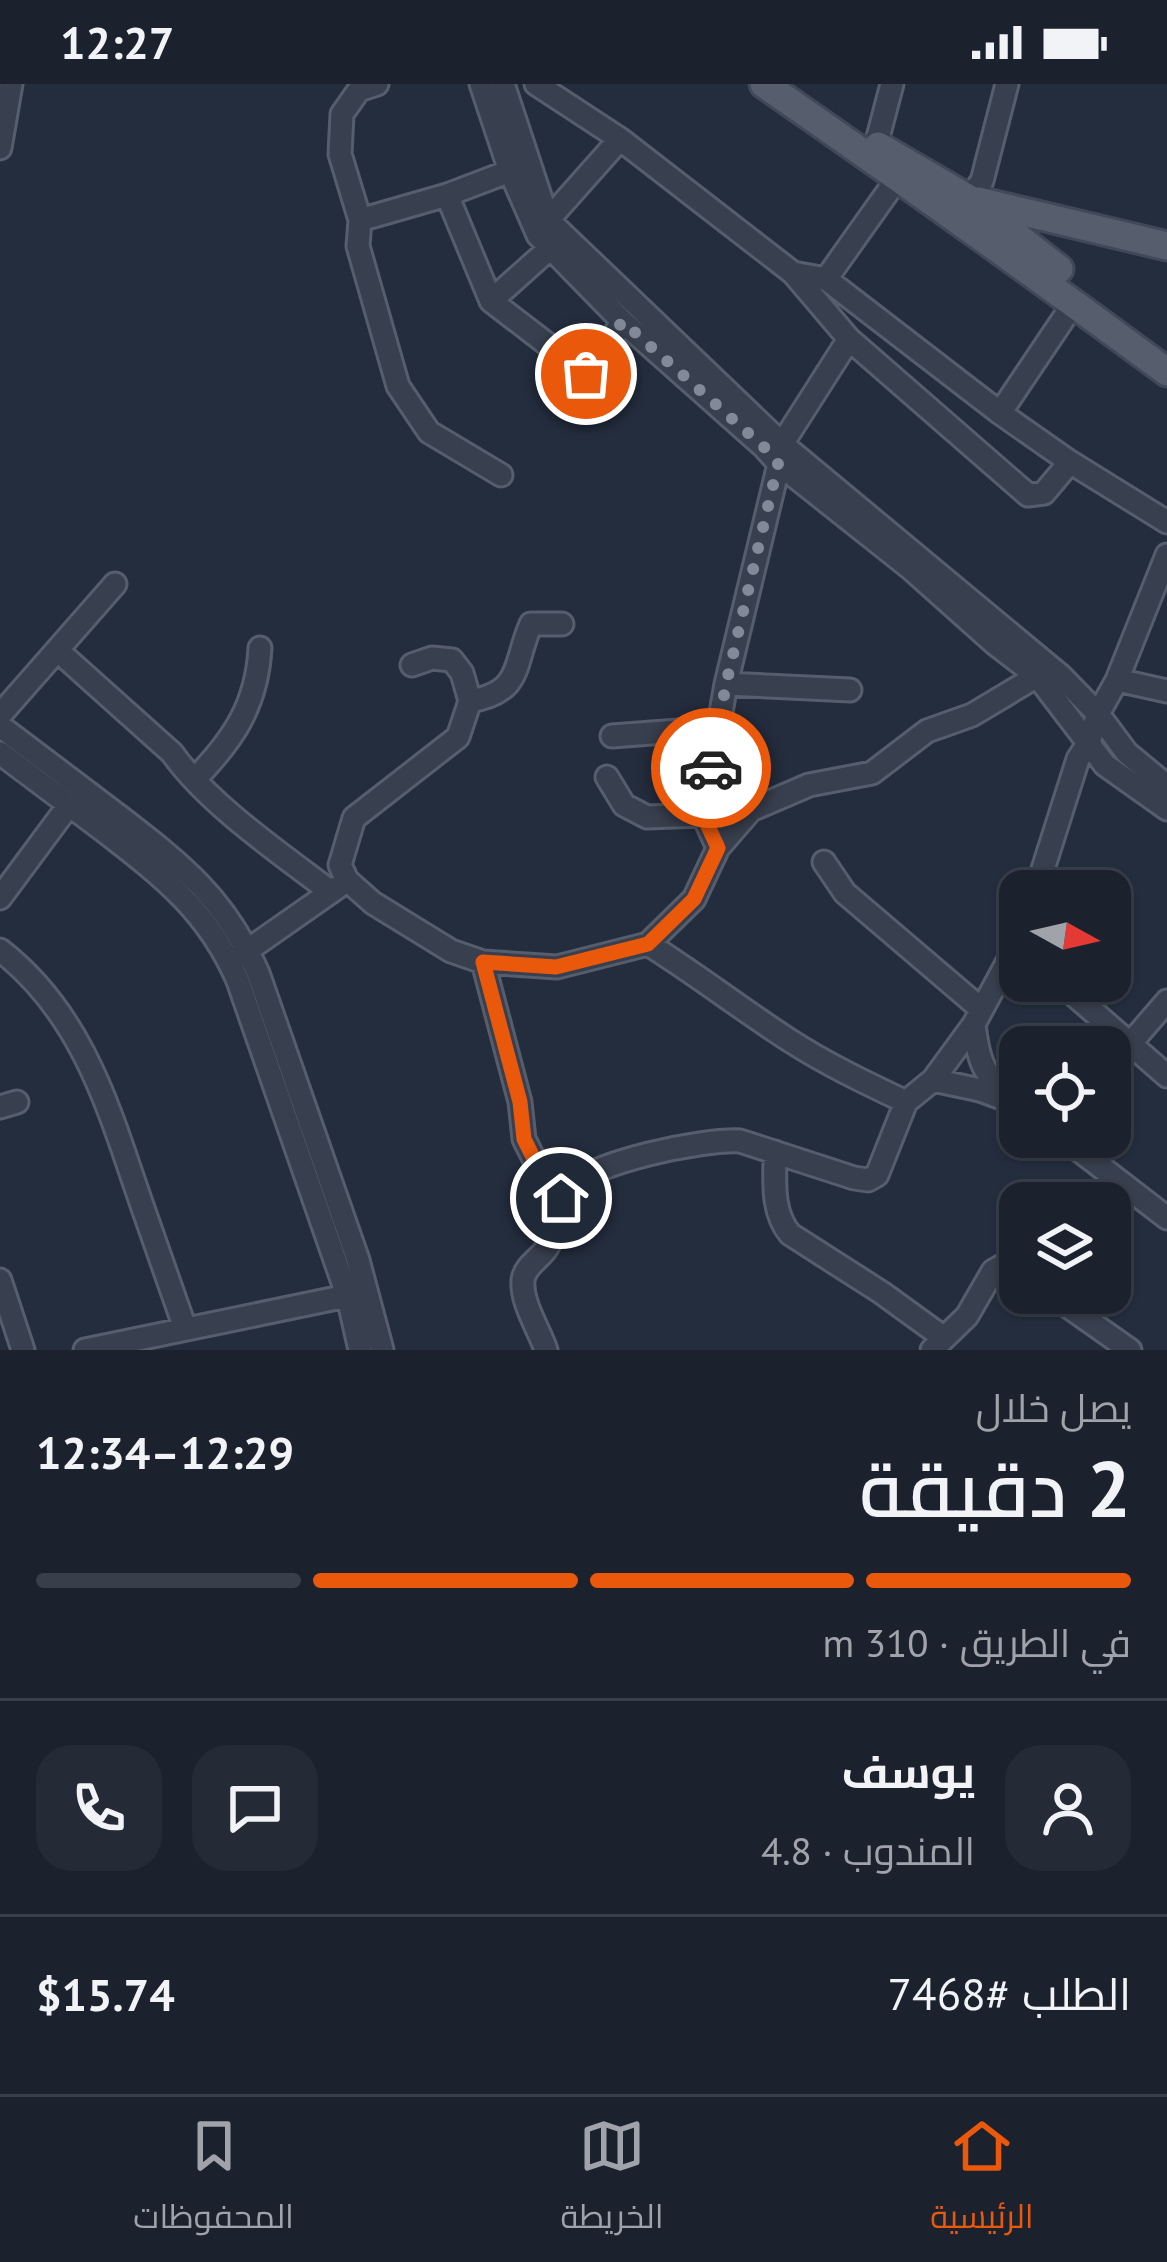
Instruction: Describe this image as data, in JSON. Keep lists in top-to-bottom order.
{
  "north": "right",
  "page": {
    "status": "12:27",
    "heading": ["2 دقيقة", "يصل خلال", "12:29–12:34"],
    "panel": [
      "يوسف",
      "المندوب · 4.8",
      "الطلب #7468",
      "$15.74"
    ],
    "bar": "في الطريق · 310 m",
    "tabs": ["الرئيسية", "الخريطة", "المحفوظات"]
  }
}
